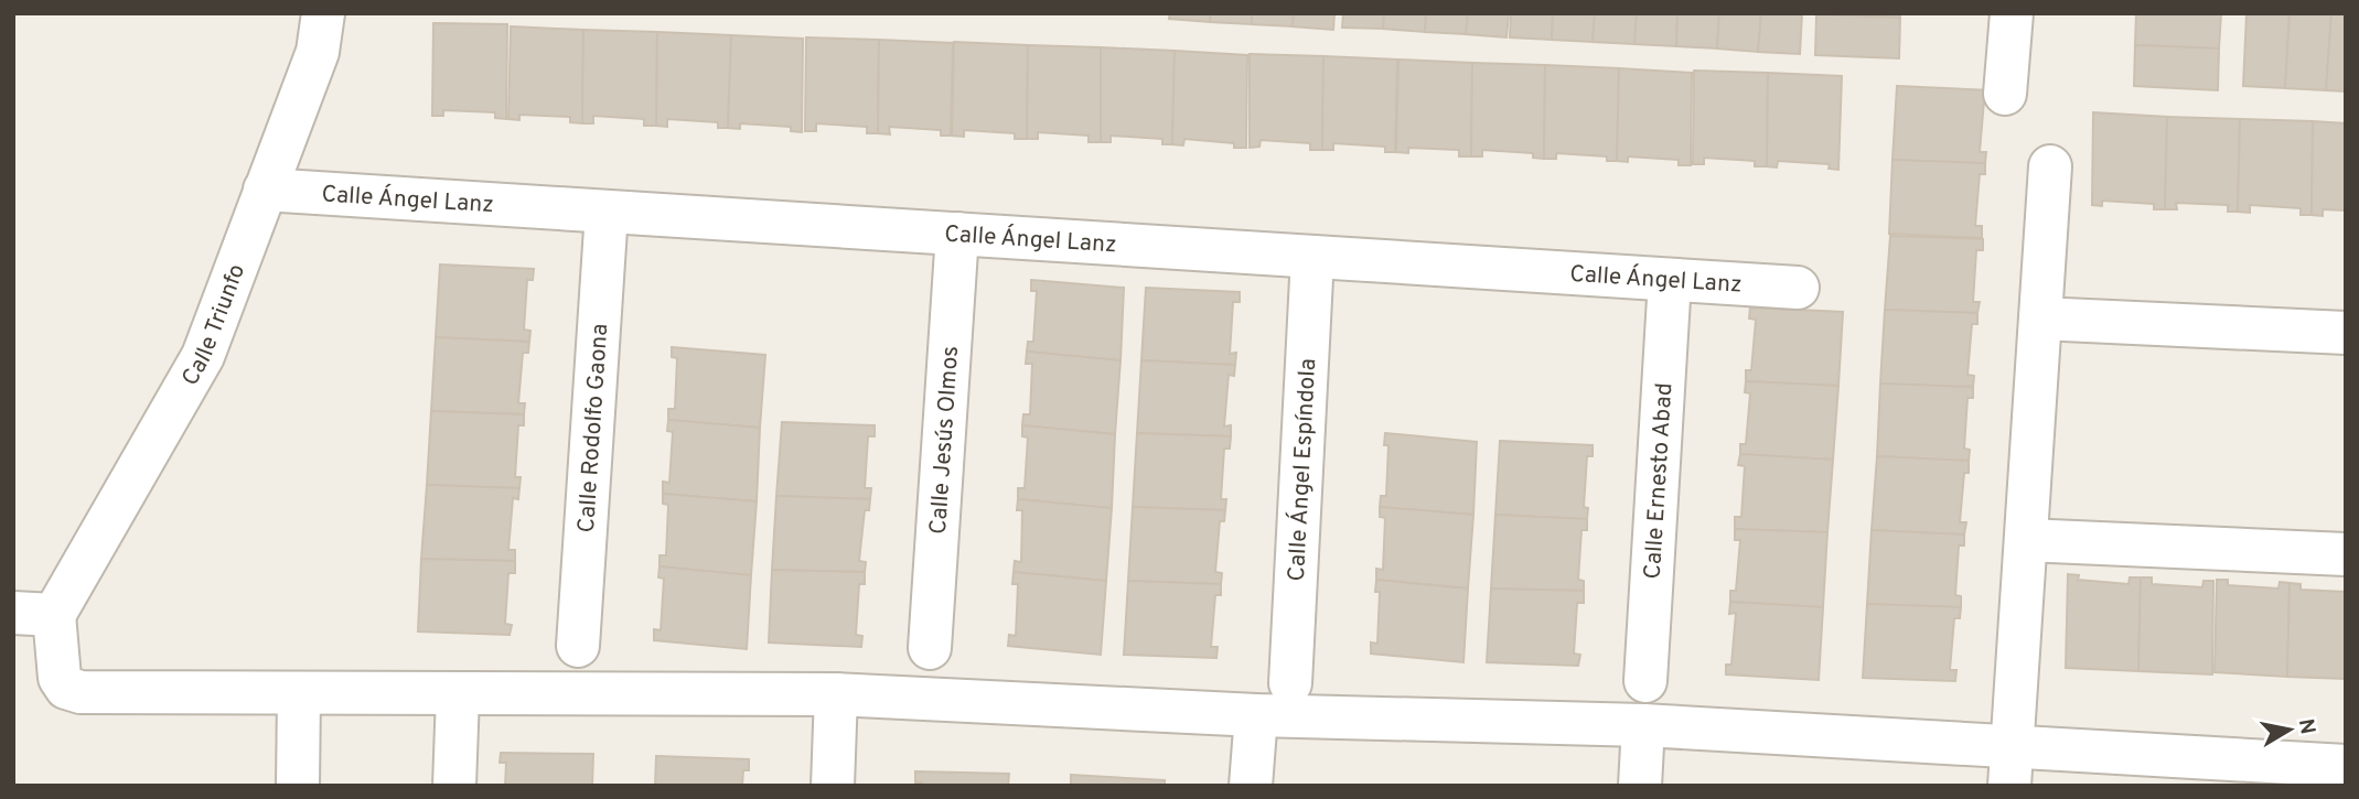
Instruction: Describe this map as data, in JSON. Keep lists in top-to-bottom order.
{
  "streets": {
    "street": [
      "Calle Ángel Lanz",
      "Calle Triunfo",
      "Calle Rodolfo Gaona",
      "Calle Jesús Olmos",
      "Calle Ángel Espíndola",
      "Calle Ernesto Abad"
    ]
  },
  "crossings": [
    ["Calle Ángel Lanz", "Calle Triunfo"],
    ["Calle Ángel Lanz", "Calle Rodolfo Gaona"],
    ["Calle Ángel Lanz", "Calle Jesús Olmos"],
    ["Calle Ángel Lanz", "Calle Ángel Espíndola"],
    ["Calle Ángel Lanz", "Calle Ernesto Abad"]
  ],
  "north": "right"
}
